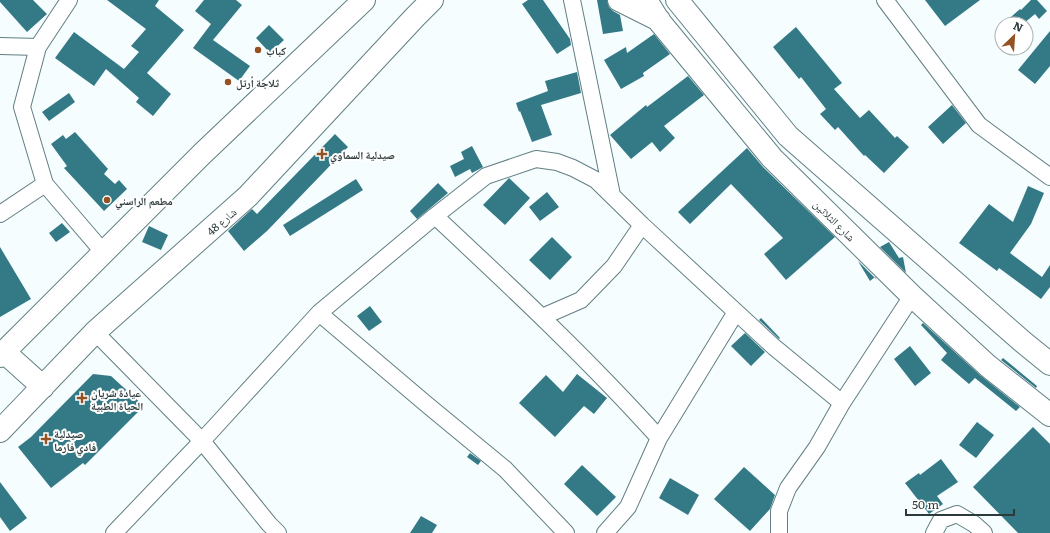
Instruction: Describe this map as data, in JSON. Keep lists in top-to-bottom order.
{
  "streets": {
    "main road": ["شارع الثلاثين", "شارع 48"]
  },
  "places": {
    "other": ["كباب", "ثلاجة أرتل", "مطعم الراسني"],
    "health": ["صيدلية السماوي", "عيادة شريان الحياة الطبية", "صيدلية فادي فارما"]
  },
  "scale_bar": "50 m",
  "north": "top right"
}
